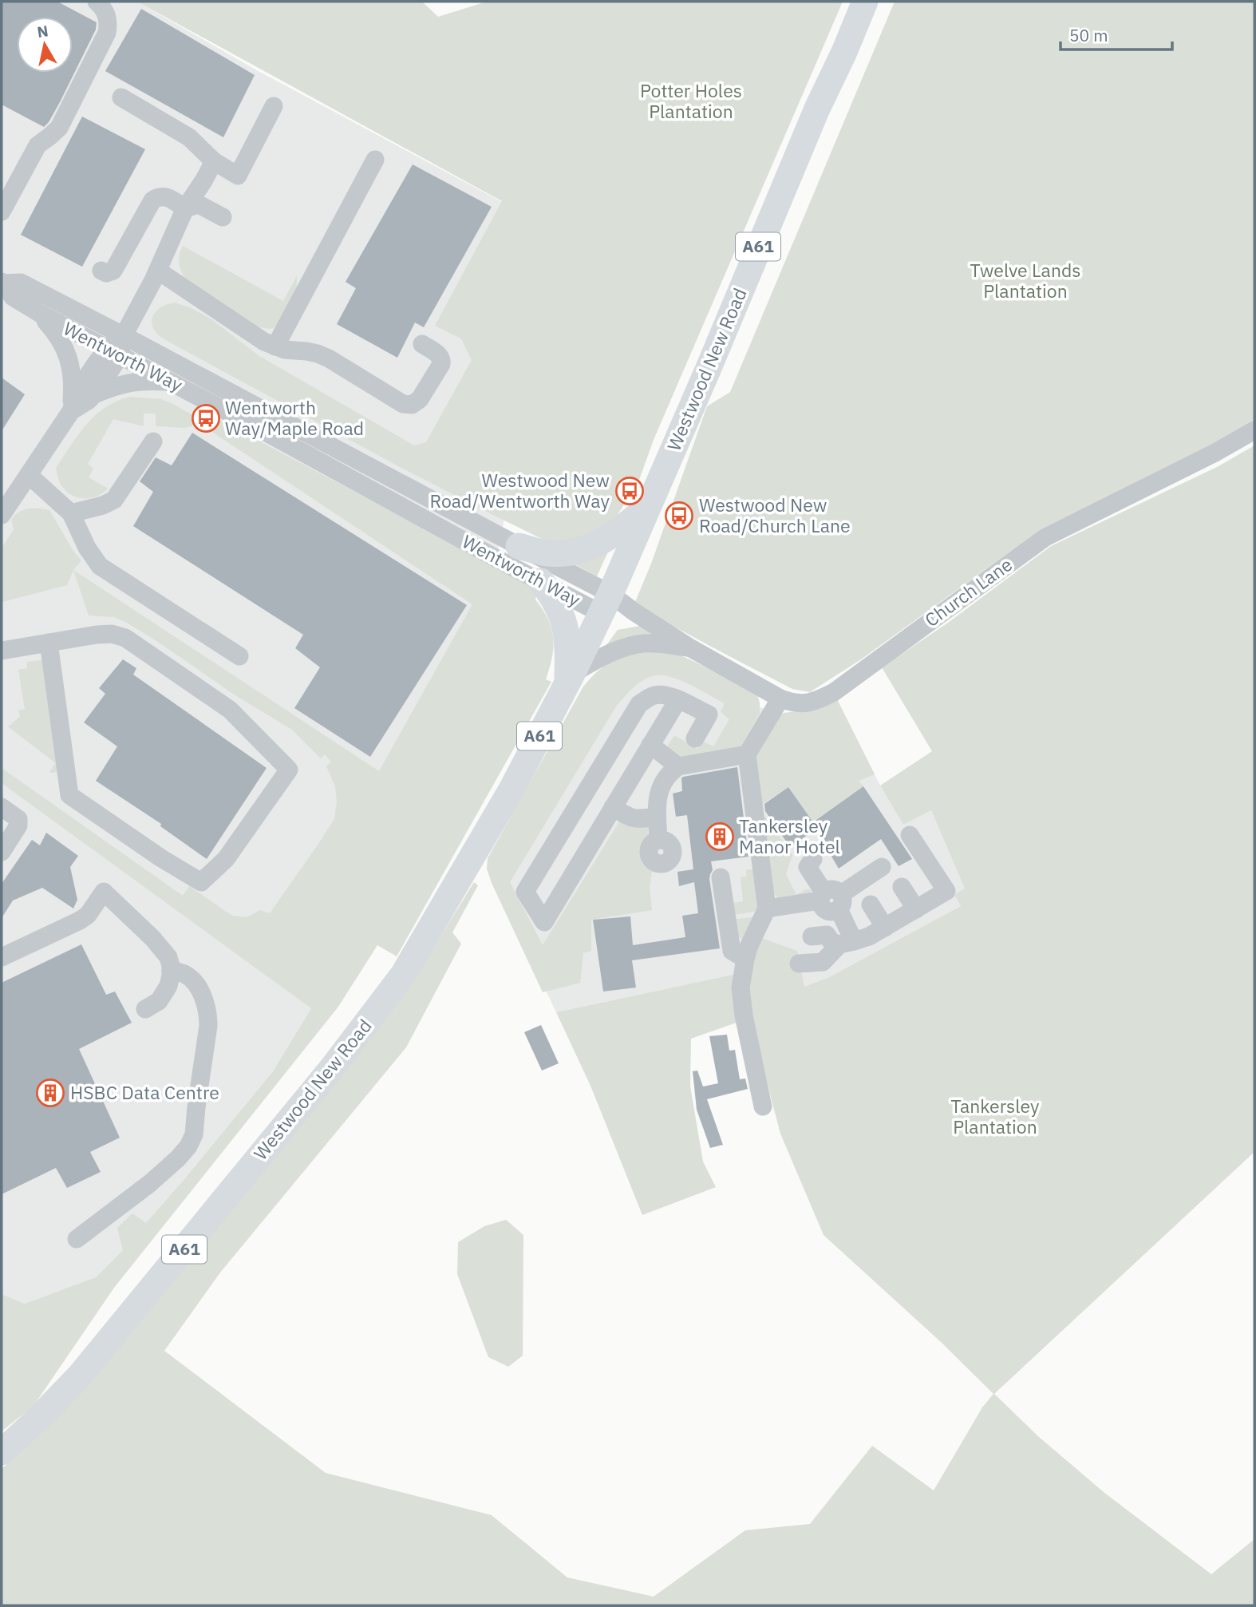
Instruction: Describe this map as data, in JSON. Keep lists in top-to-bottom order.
{
  "streets": {
    "highway": ["A61", "Westwood New Road"],
    "street": ["Wentworth Way", "Church Lane"]
  },
  "crossings": [
    ["Wentworth Way", "Westwood New Road"],
    ["Wentworth Way", "Church Lane"],
    ["Westwood New Road", "Church Lane"]
  ],
  "parks": ["Potter Holes Plantation", "Twelve Lands Plantation", "Tankersley Plantation"],
  "places": {
    "bus stop": ["Wentworth Way/Maple Road", "Westwood New Road/Wentworth Way", "Westwood New Road/Church Lane"],
    "building": ["Tankersley Manor Hotel", "HSBC Data Centre"]
  },
  "scale_bar": "50 m",
  "north": "top"
}
